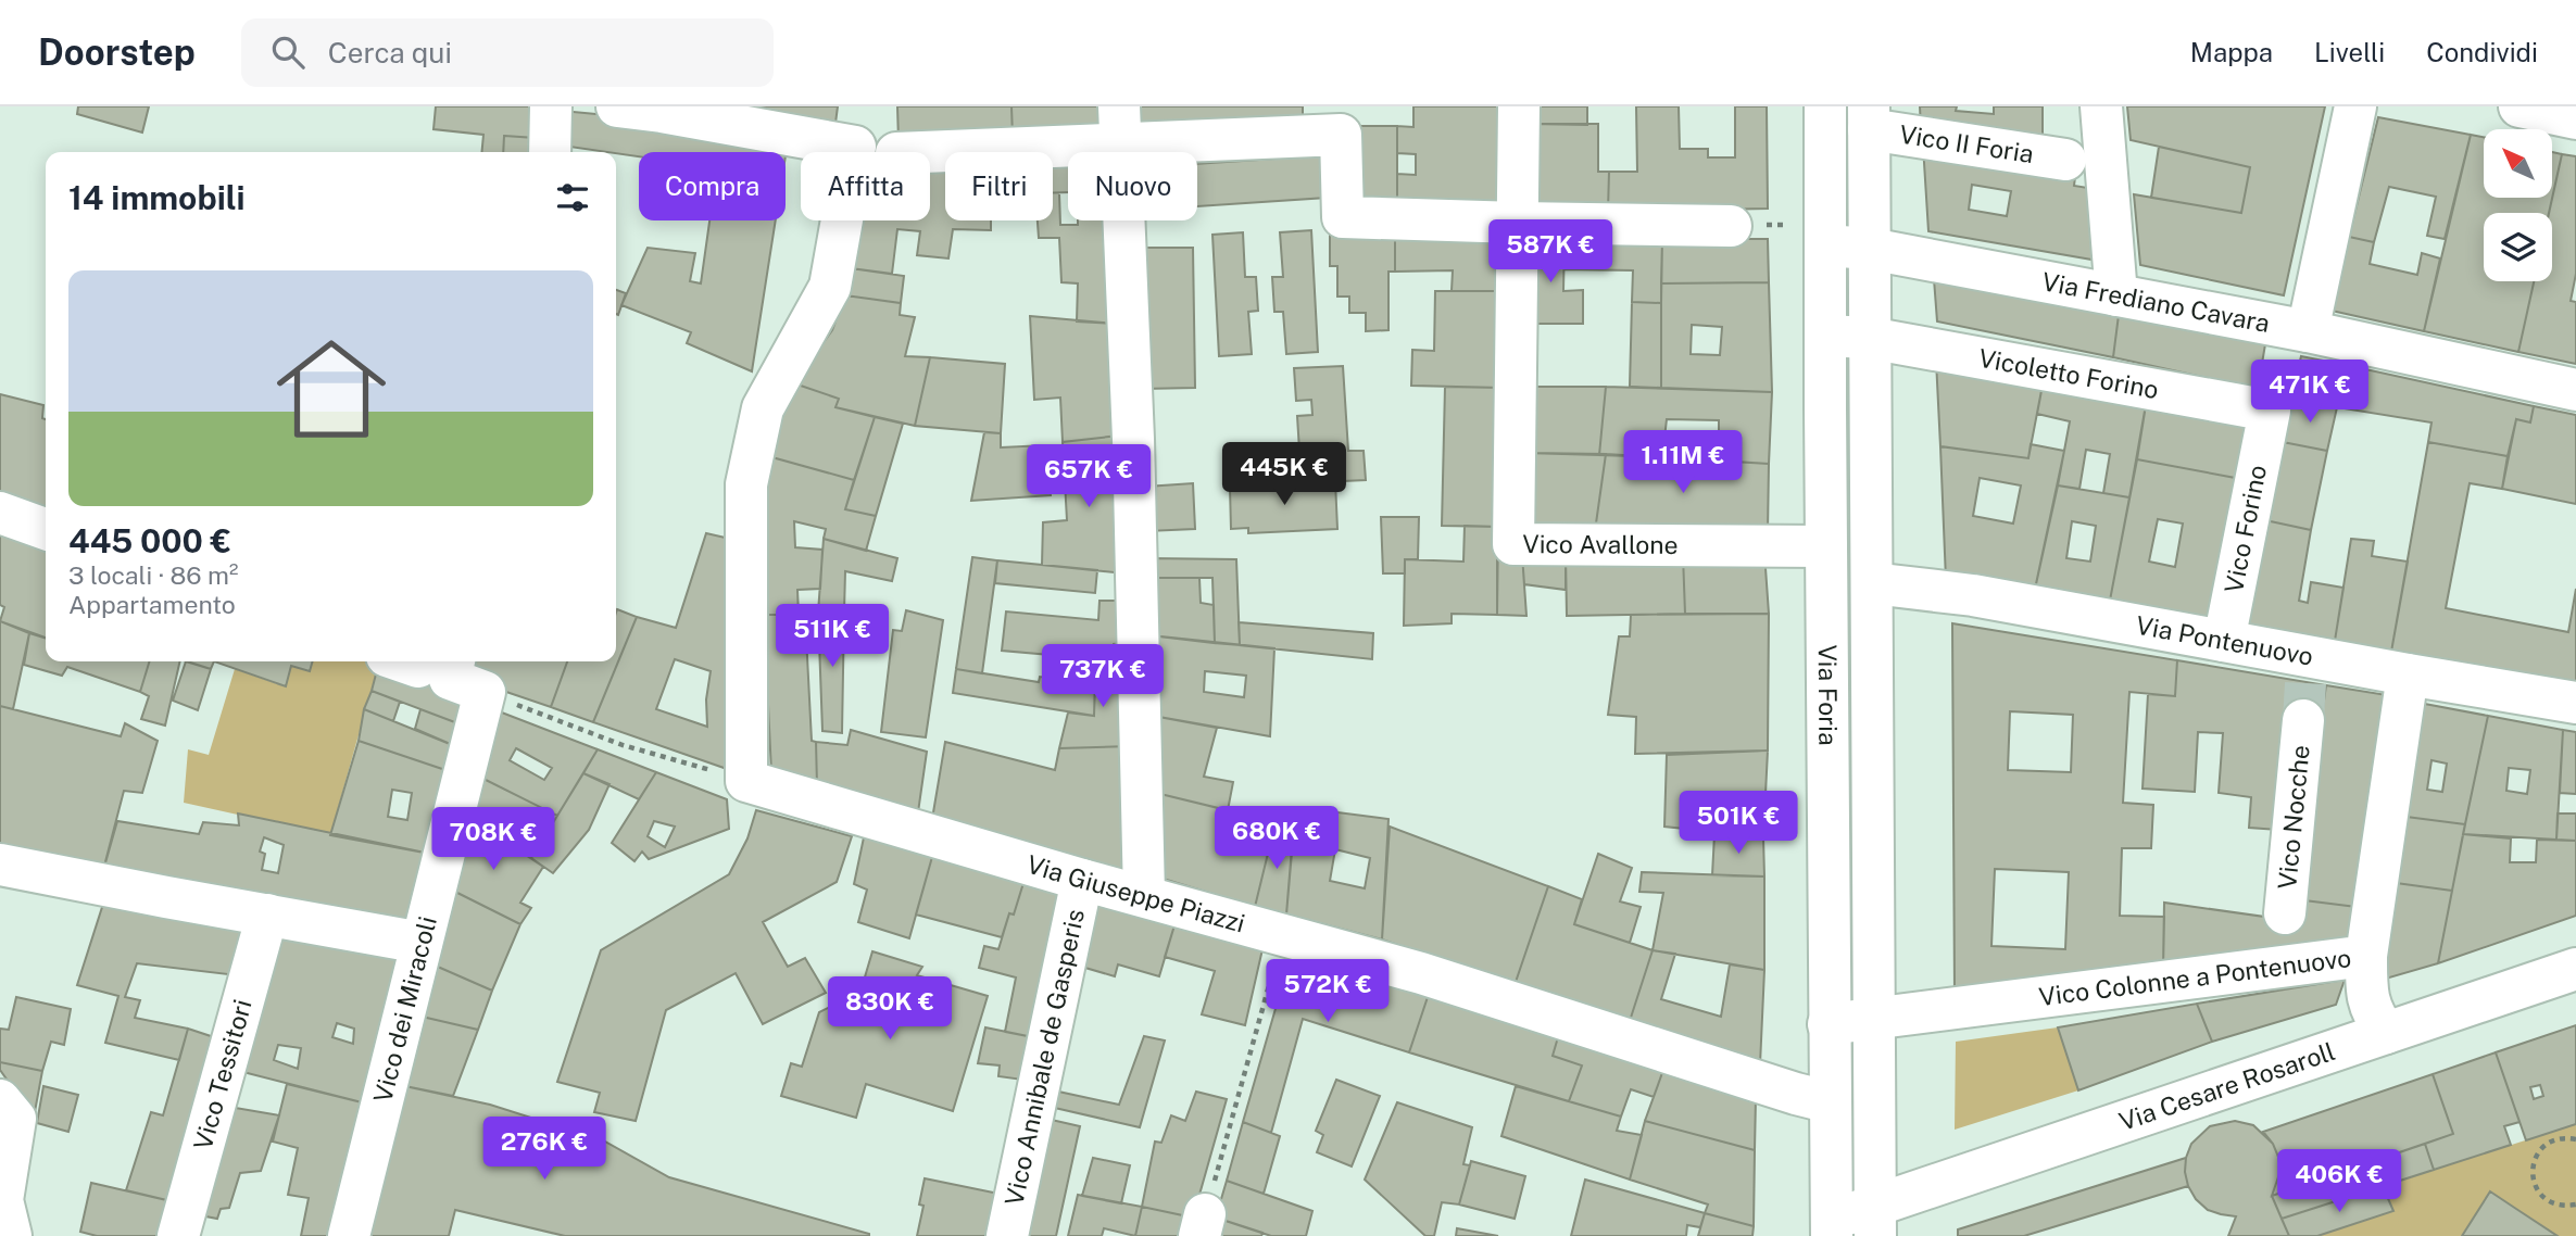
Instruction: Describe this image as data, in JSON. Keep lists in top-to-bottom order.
{
  "streets": {
    "street": [
      "Vico II Foria",
      "Via Frediano Cavara",
      "Vicoletto Forino",
      "Vico Forino",
      "Vico Avallone",
      "Via Pontenuovo",
      "Via Foria",
      "Vico Nocche",
      "Via Giuseppe Piazzi",
      "Vico Colonne a Pontenuovo",
      "Vico dei Miracoli",
      "Vico Annibale de Gasperis",
      "Vico Tessitori",
      "Via Cesare Rosaroll"
    ]
  },
  "crossings": [
    ["Vico II Foria", "Via Foria"],
    ["Via Frediano Cavara", "Via Foria"],
    ["Vicoletto Forino", "Vico Forino"],
    ["Vicoletto Forino", "Via Foria"],
    ["Vico Forino", "Via Pontenuovo"],
    ["Vico Avallone", "Via Foria"],
    ["Via Pontenuovo", "Via Foria"],
    ["Via Pontenuovo", "Vico Nocche"],
    ["Via Pontenuovo", "Vico Colonne a Pontenuovo"],
    ["Via Foria", "Via Giuseppe Piazzi"],
    ["Via Foria", "Vico Colonne a Pontenuovo"],
    ["Via Foria", "Via Cesare Rosaroll"],
    ["Via Giuseppe Piazzi", "Vico Annibale de Gasperis"]
  ],
  "north": "top left",
  "page": {
    "header": "Doorstep",
    "search": "Cerca qui",
    "nav": ["Mappa", "Livelli", "Condividi"],
    "chip": [
      "Compra",
      "Affitta",
      "Filtri",
      "Nuovo"
    ],
    "heading": "14 immobili",
    "price": [
      "587K €",
      "471K €",
      "1.11M €",
      "445K €",
      "657K €",
      "511K €",
      "737K €",
      "501K €",
      "680K €",
      "708K €",
      "572K €",
      "830K €",
      "276K €",
      "406K €"
    ],
    "list": [
      {
        "name": "445 000 €",
        "note": "3 locali · 86 m² · Appartamento"
      }
    ]
  }
}
